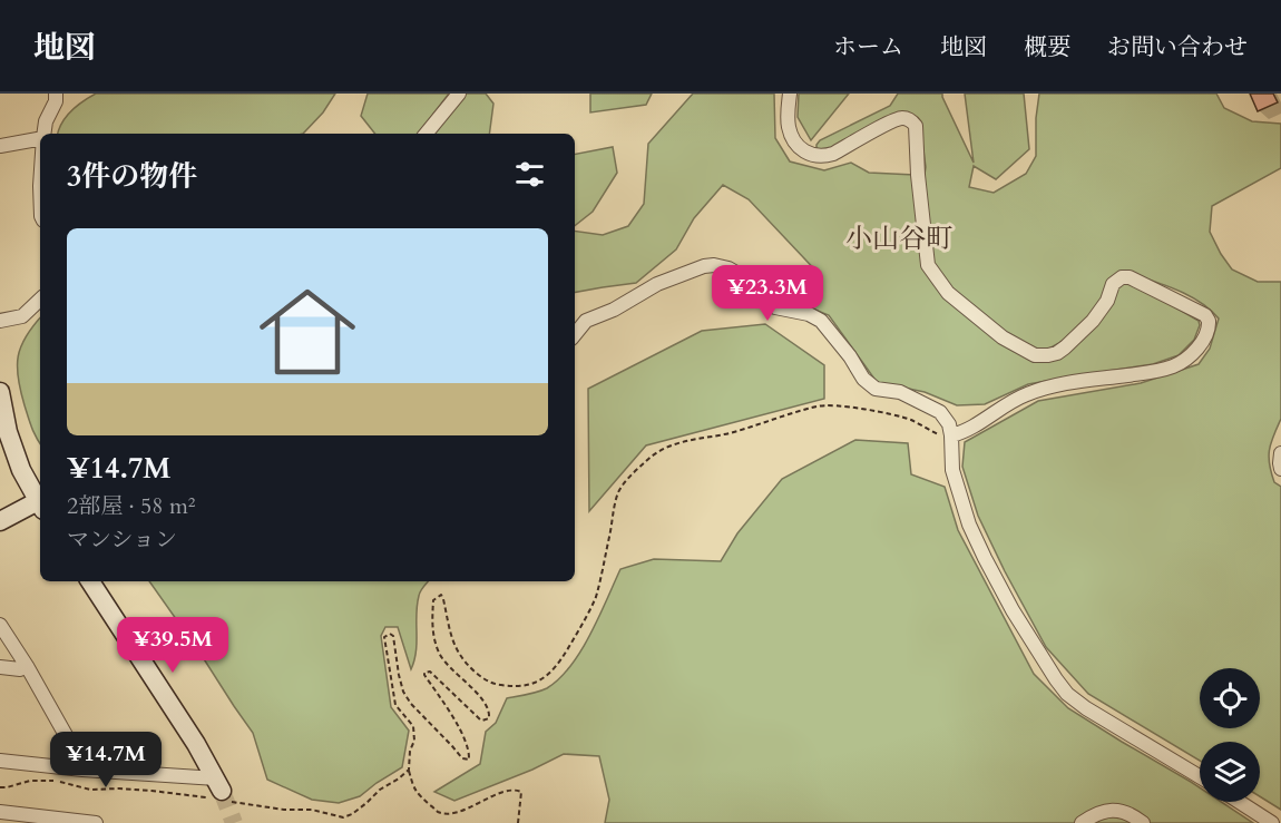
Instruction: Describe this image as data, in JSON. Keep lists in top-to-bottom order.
{
  "districts": ["小山谷町"],
  "page": {
    "header": "地図",
    "nav": [
      "ホーム",
      "地図",
      "概要",
      "お問い合わせ"
    ],
    "heading": "3件の物件",
    "list": [
      {
        "name": "¥14.7M",
        "note": "2部屋 · 58 m² · マンション"
      }
    ],
    "price": ["¥23.3M", "¥39.5M", "¥14.7M"]
  }
}
